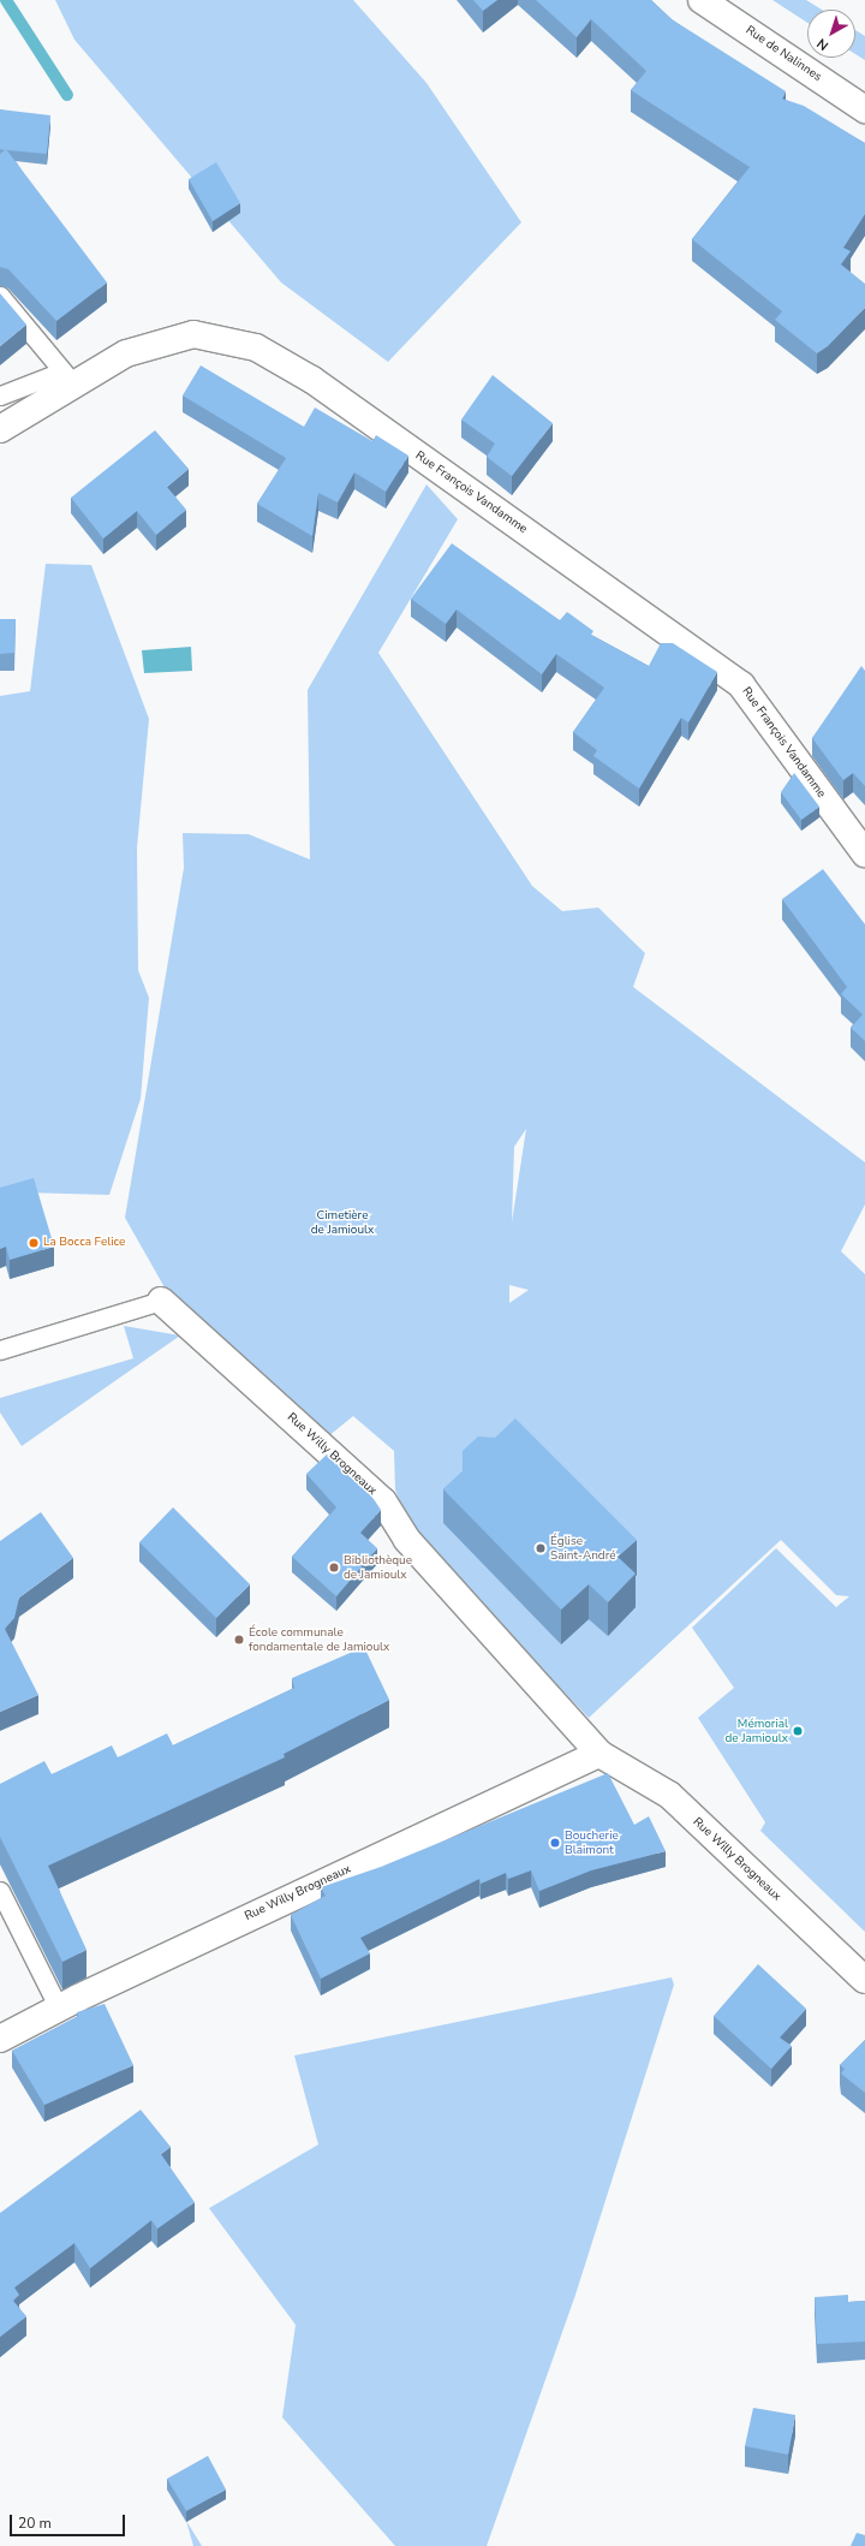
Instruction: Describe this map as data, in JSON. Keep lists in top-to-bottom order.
{
  "streets": {
    "street": ["Rue de Nalinnes", "Rue François Vandamme", "Rue Willy Brogneaux"]
  },
  "parks": ["Cimetière de Jamioulx"],
  "places": [
    "La Bocca Felice",
    "Église Saint-André",
    "Bibliothèque de Jamioulx",
    "École communale fondamentale de Jamioulx",
    "Mémorial de Jamioulx",
    "Boucherie Blaimont"
  ],
  "scale_bar": "20 m",
  "north": "bottom left"
}
